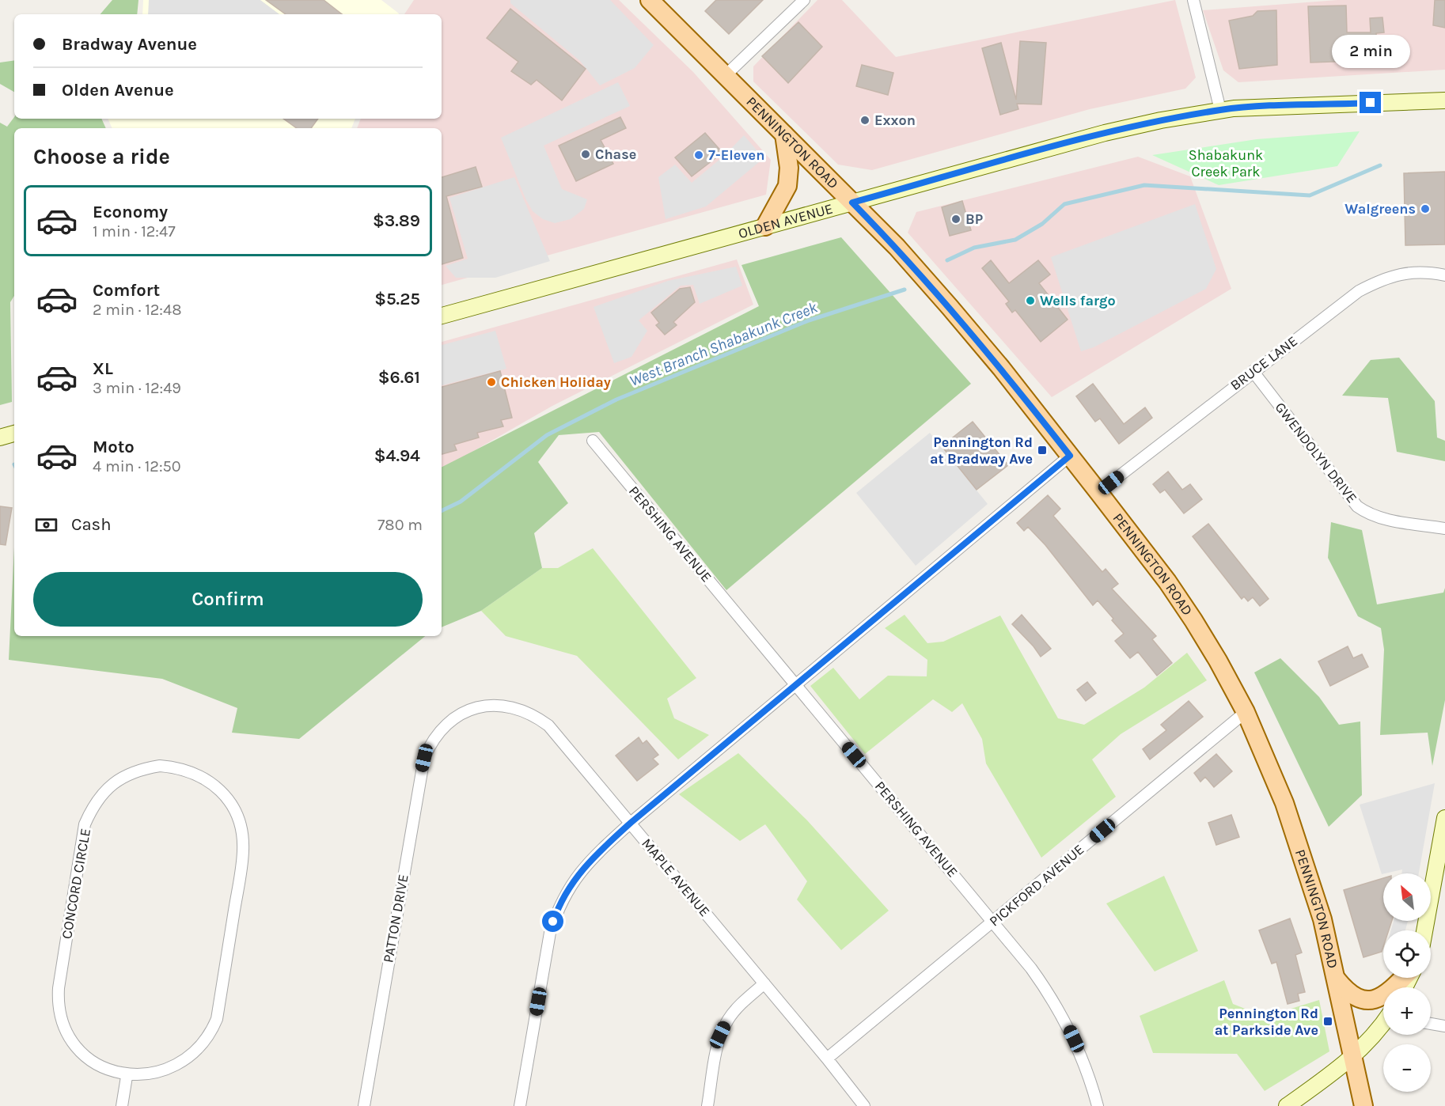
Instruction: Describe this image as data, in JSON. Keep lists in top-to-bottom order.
{
  "streets": {
    "main road": ["PENNINGTON ROAD", "OLDEN AVENUE"],
    "street": [
      "BRUCE LANE",
      "GWENDOLYN DRIVE",
      "PERSHING AVENUE",
      "MAPLE AVENUE",
      "CONCORD CIRCLE",
      "PICKFORD AVENUE",
      "PATTON DRIVE"
    ]
  },
  "crossings": [
    ["PENNINGTON ROAD", "OLDEN AVENUE"],
    ["PENNINGTON ROAD", "BRUCE LANE"],
    ["PENNINGTON ROAD", "PICKFORD AVENUE"],
    ["BRUCE LANE", "GWENDOLYN DRIVE"],
    ["PERSHING AVENUE", "PICKFORD AVENUE"],
    ["MAPLE AVENUE", "PICKFORD AVENUE"],
    ["MAPLE AVENUE", "PATTON DRIVE"]
  ],
  "water": ["West Branch Shabakunk Creek"],
  "parks": ["Shabakunk Creek Park"],
  "places": {
    "other": [
      "Exxon",
      "Chase",
      "7-Eleven",
      "Walgreens",
      "BP",
      "Wells fargo",
      "Chicken Holiday"
    ],
    "transit": ["Pennington Rd at Bradway Ave", "Pennington Rd at Parkside Ave"]
  },
  "north": "top left",
  "page": {
    "banner": ["Bradway Avenue", "Olden Avenue"],
    "bubble": "2 min",
    "heading": "Choose a ride",
    "list": [
      {
        "name": "Economy",
        "note": "1 min · 12:47",
        "value": "$3.89"
      },
      {
        "name": "Comfort",
        "note": "2 min · 12:48",
        "value": "$5.25"
      },
      {
        "name": "XL",
        "note": "3 min · 12:49",
        "value": "$6.61"
      },
      {
        "name": "Moto",
        "note": "4 min · 12:50",
        "value": "$4.94"
      }
    ],
    "pay": ["Cash", "780 m"],
    "buttons": "Confirm",
    "map_buttons": ["+", "−"]
  }
}
